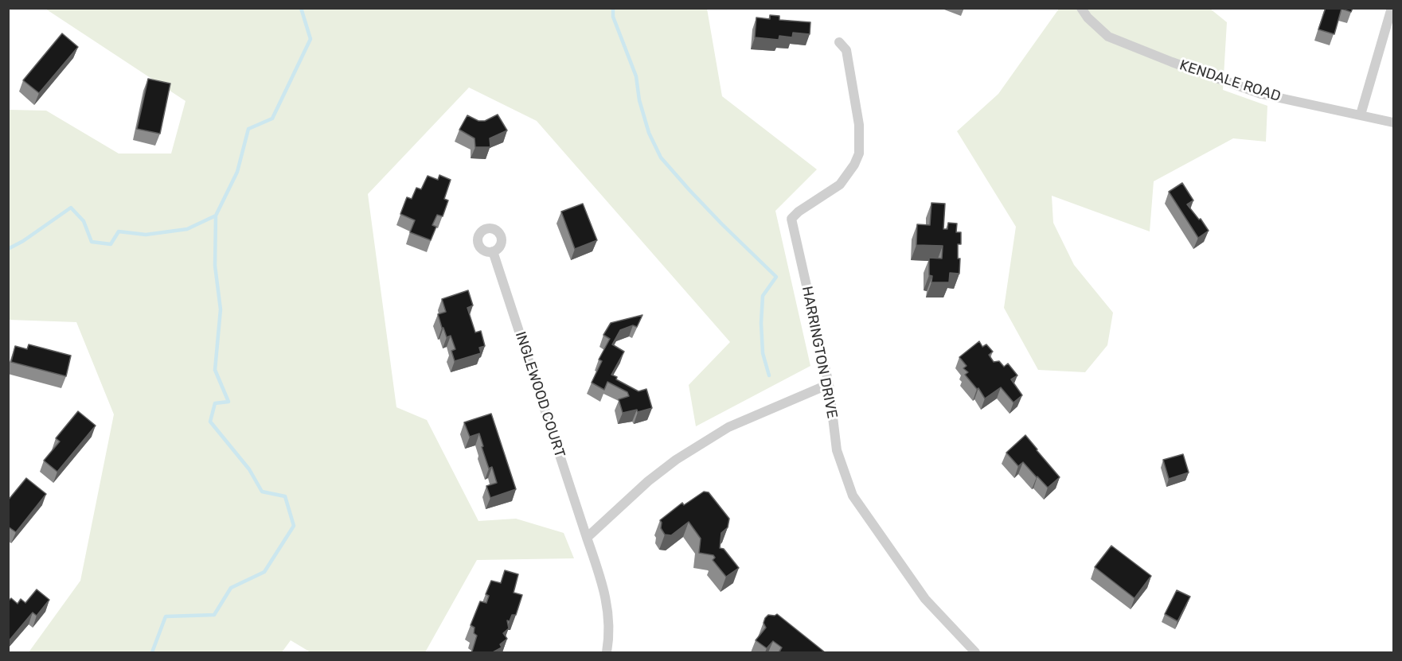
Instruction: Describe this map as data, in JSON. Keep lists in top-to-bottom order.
{
  "streets": {
    "street": ["KENDALE ROAD", "HARRINGTON DRIVE", "INGLEWOOD COURT"]
  }
}
